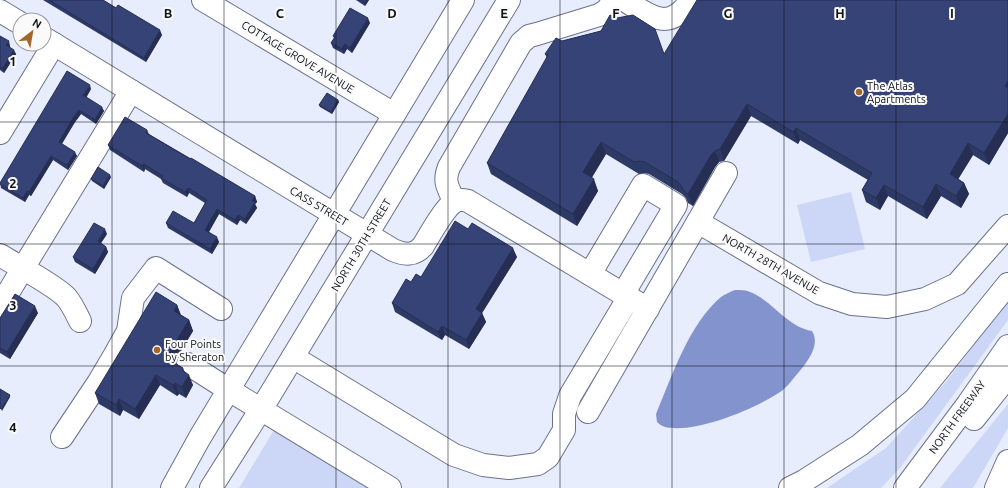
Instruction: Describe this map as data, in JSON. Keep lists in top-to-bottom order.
{
  "streets": {
    "main road": [
      "COTTAGE GROVE AVENUE",
      "CASS STREET",
      "NORTH 30TH STREET",
      "NORTH 28TH AVENUE",
      "NORTH FREEWAY"
    ]
  },
  "crossings": [
    ["CASS STREET", "NORTH 30TH STREET"]
  ],
  "places": ["The Atlas Apartments", "Four Points by Sheraton"],
  "north": "top right",
  "grid": {
    "columns": [
      "B",
      "C",
      "D",
      "E",
      "F",
      "G",
      "H",
      "I"
    ],
    "rows": [
      "1",
      "2",
      "3",
      "4"
    ]
  }
}
